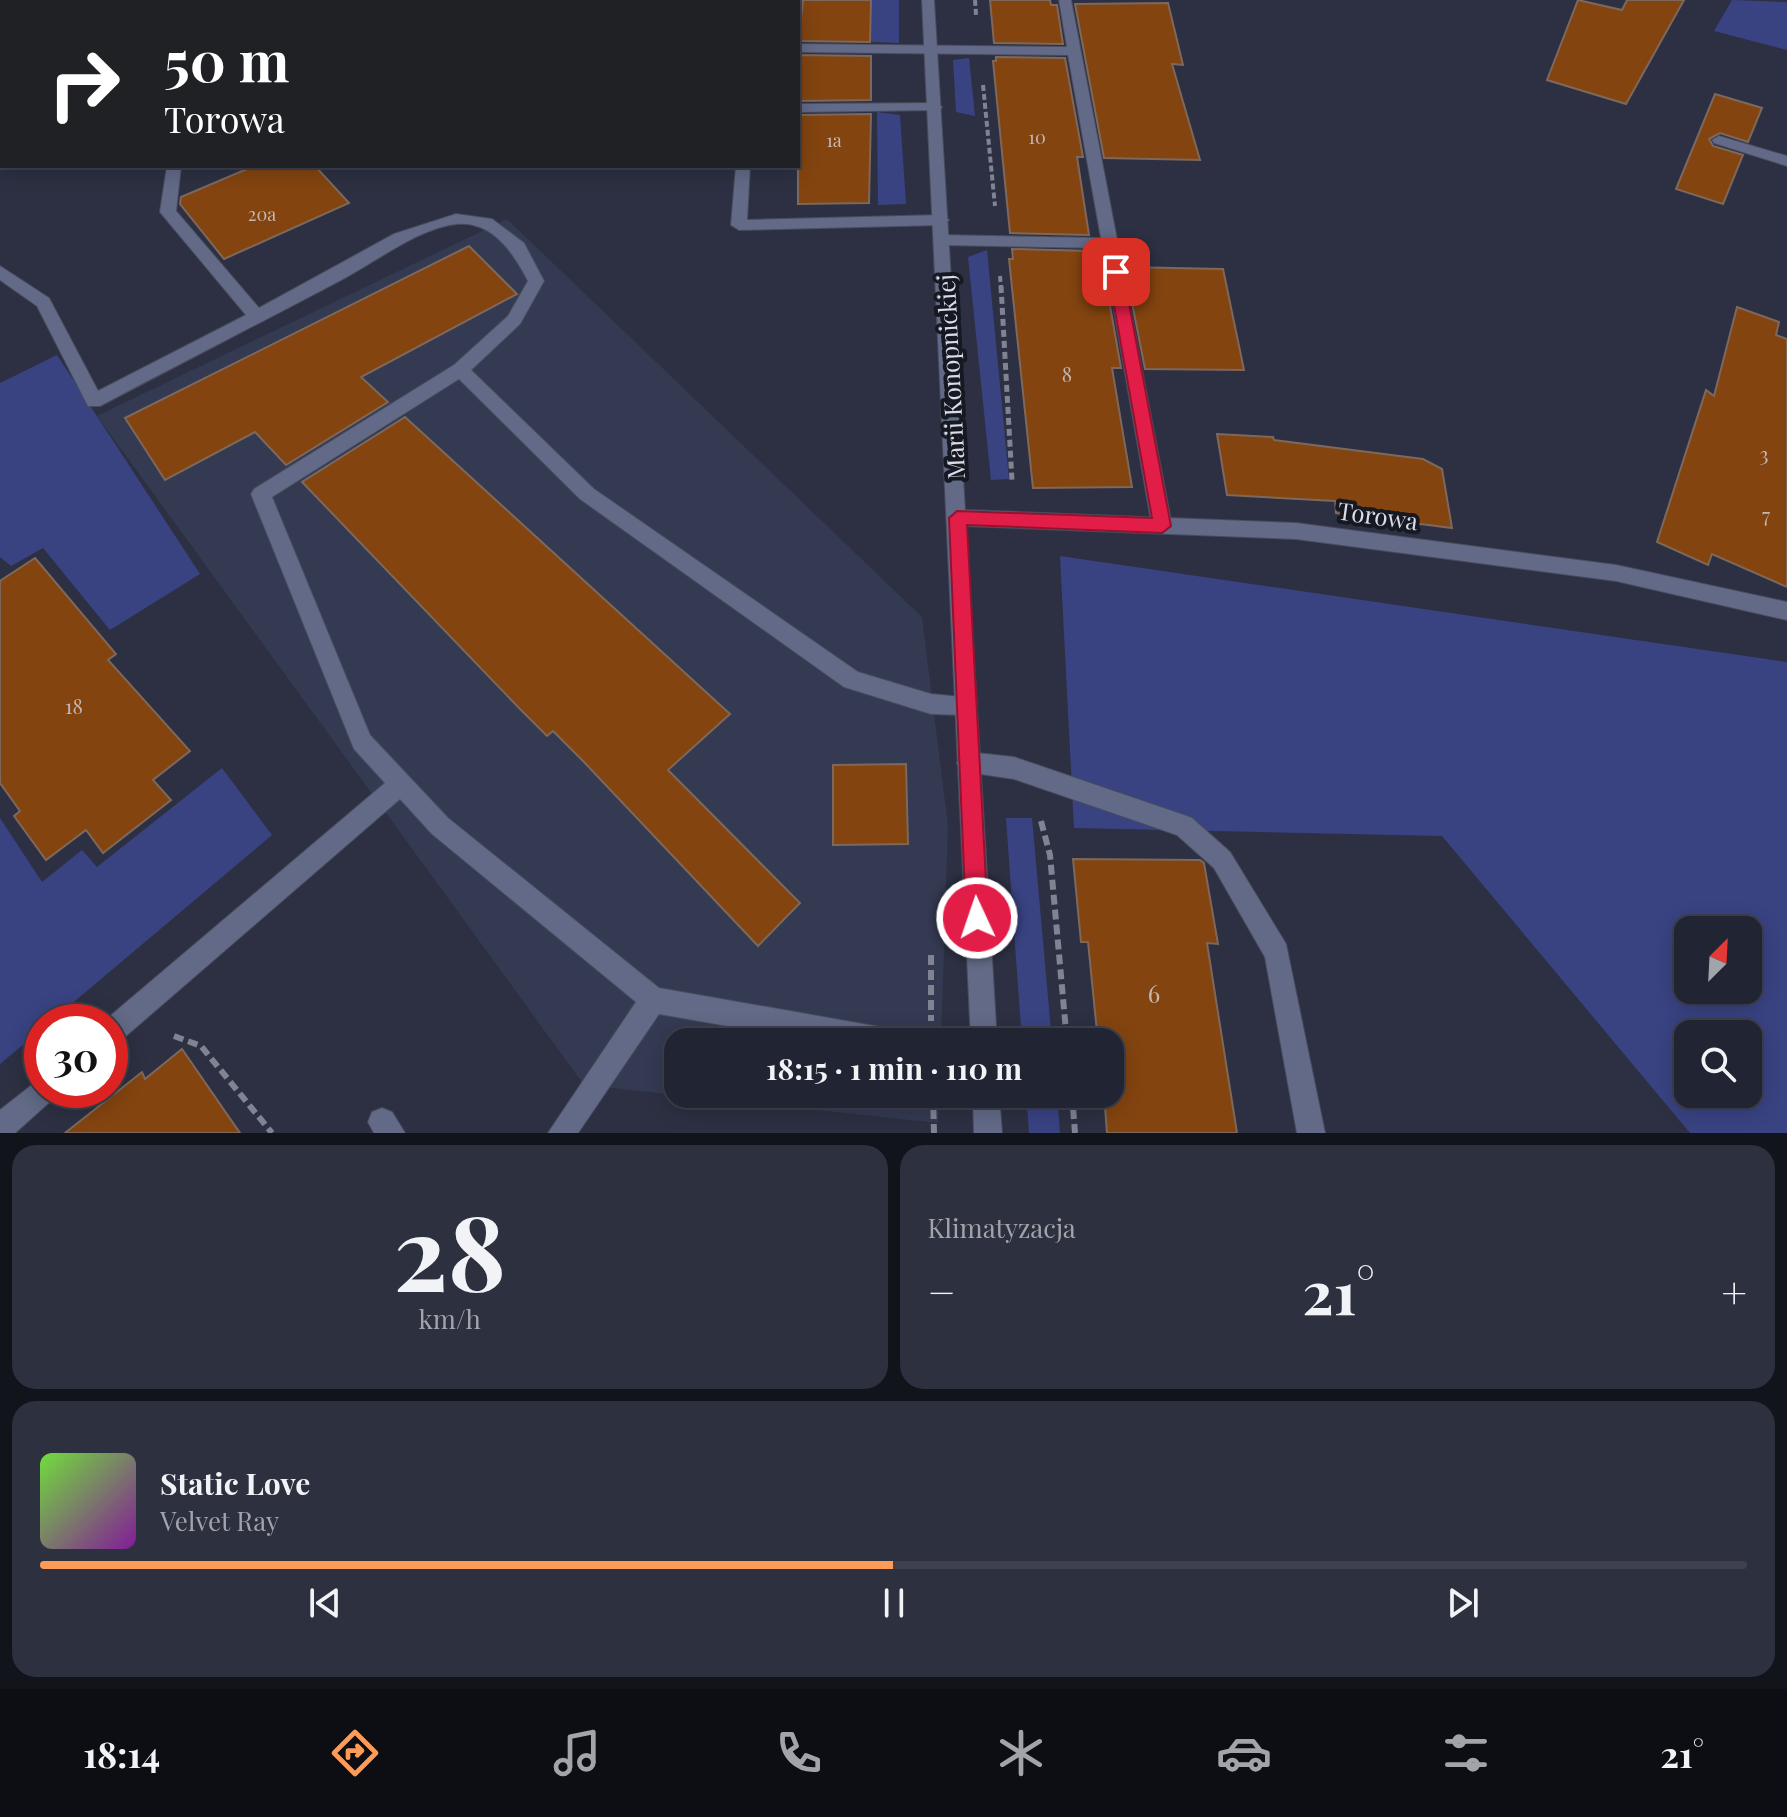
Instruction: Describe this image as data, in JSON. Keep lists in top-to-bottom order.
{
  "streets": {
    "street": ["Marii Konopnickiej", "Torowa"]
  },
  "crossings": [
    ["Marii Konopnickiej", "Torowa"]
  ],
  "house_numbers": [
    "10",
    "1a",
    "20a",
    "8",
    "3",
    "7",
    "18",
    "6"
  ],
  "north": "top right",
  "page": {
    "turn": ["50 m", "Torowa"],
    "limit": "30",
    "trip": "18:15 · 1 min · 110 m",
    "tile": [
      ["28", "km/h"],
      "Klimatyzacja"
    ],
    "heat": ["−", "21°", "+"],
    "song": ["Static Love", "Velvet Ray"],
    "tabs": ["18:14", "21°"]
  }
}
